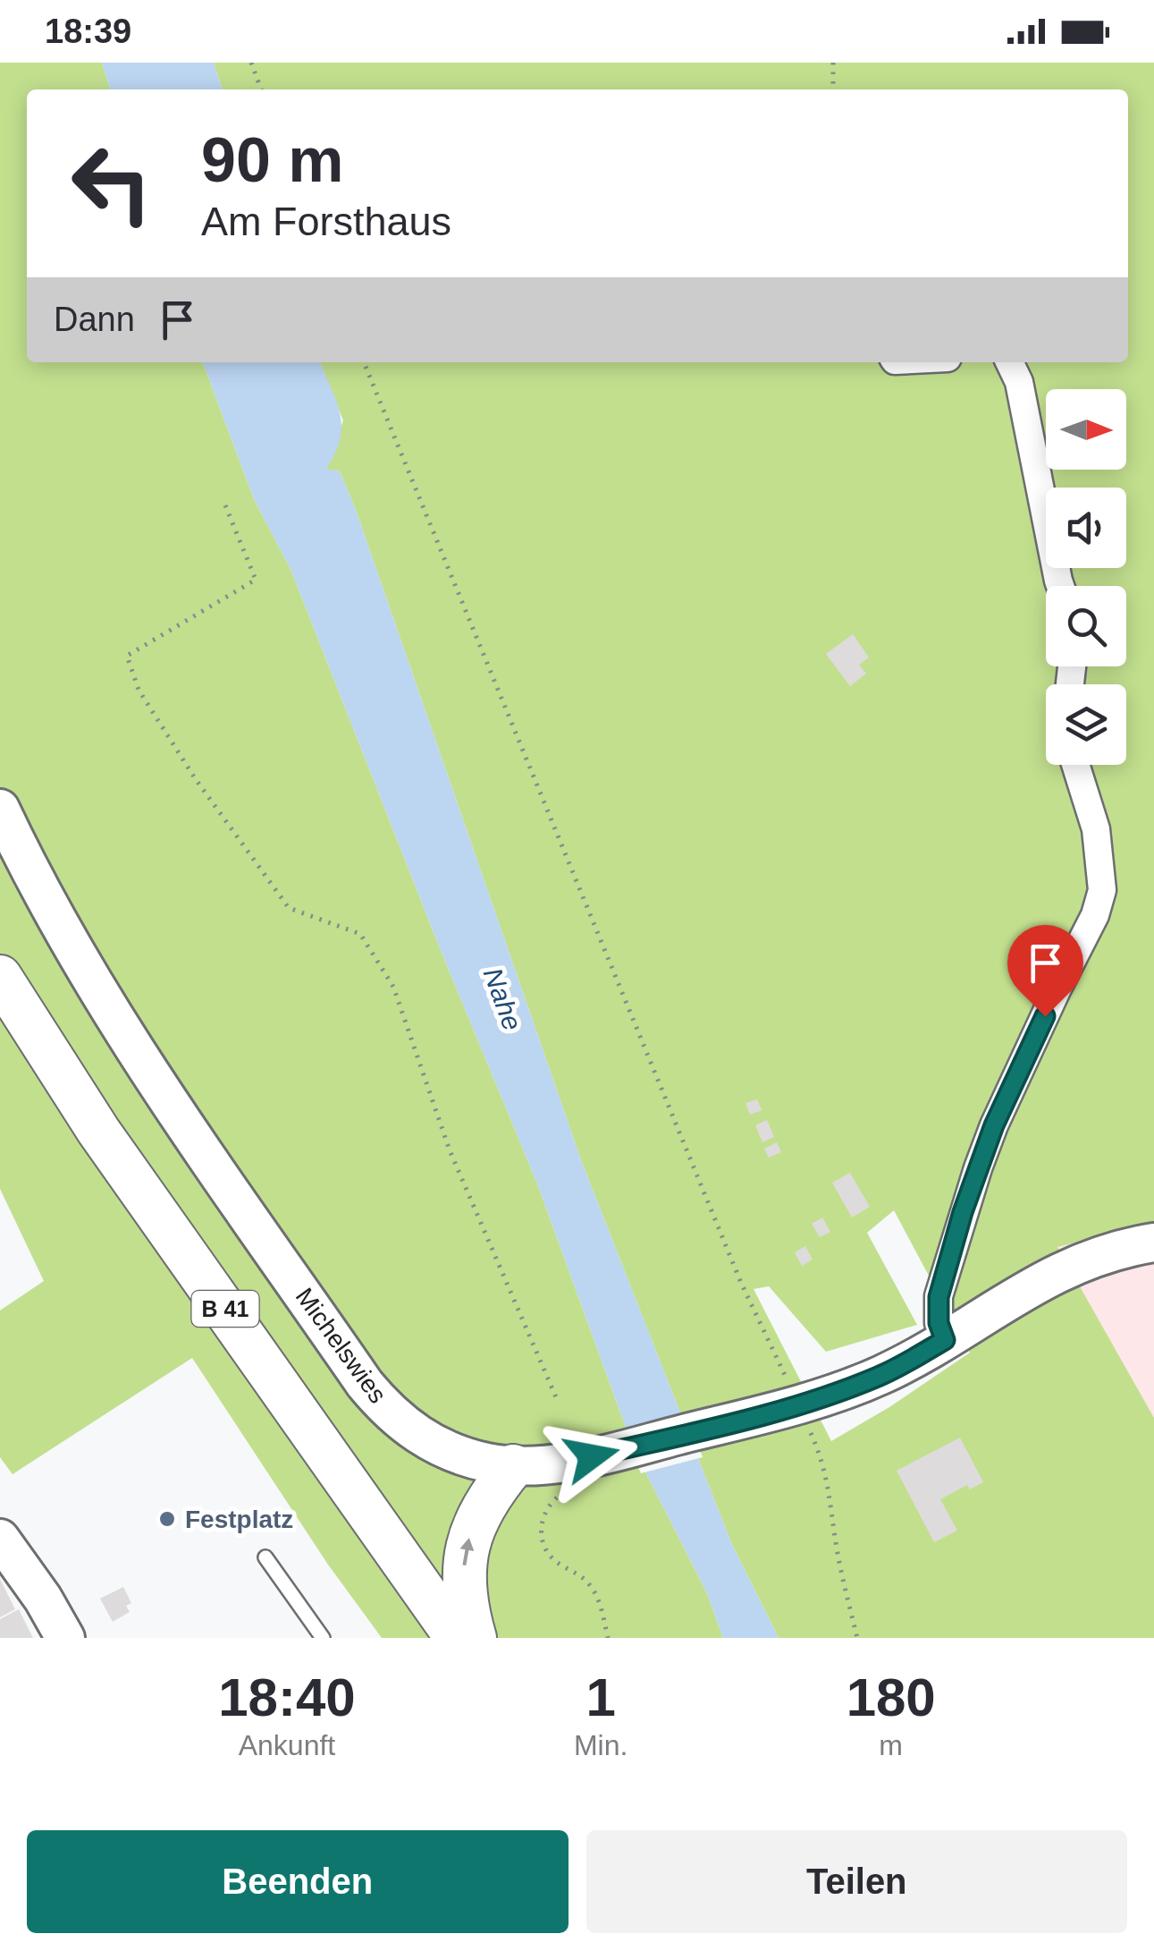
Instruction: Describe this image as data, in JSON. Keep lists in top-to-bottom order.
{
  "streets": {
    "main road": ["B 41"],
    "street": ["Michelswies"]
  },
  "water": ["Nahe"],
  "places": ["Festplatz"],
  "north": "right",
  "page": {
    "status": "18:39",
    "turn": ["90 m", "Am Forsthaus"],
    "then": "Dann",
    "eta": [
      "18:40",
      "Ankunft",
      "1",
      "Min.",
      "180",
      "m"
    ],
    "buttons": ["Beenden", "Teilen"]
  }
}
